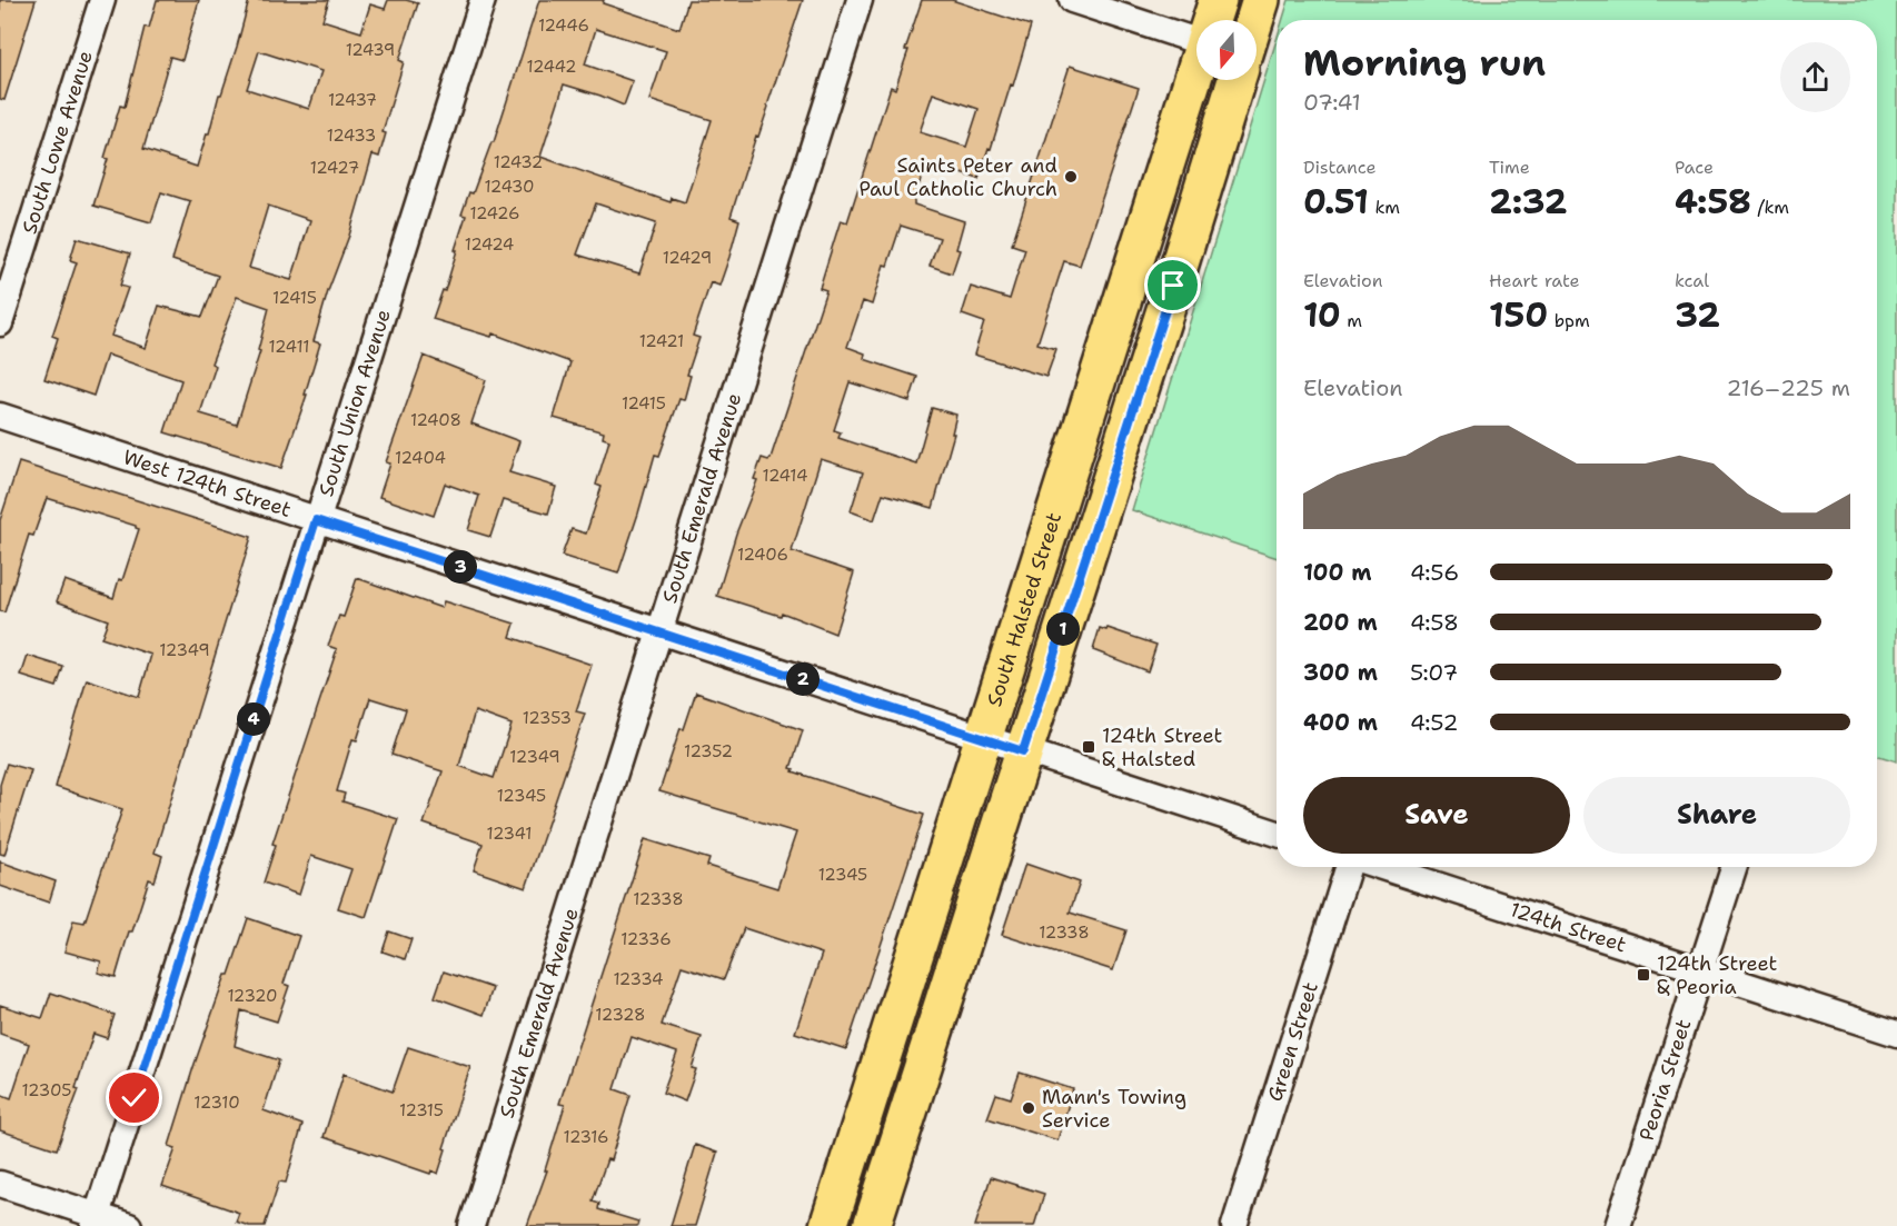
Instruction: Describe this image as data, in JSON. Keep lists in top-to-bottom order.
{
  "streets": {
    "main road": ["South Halsted Street"],
    "street": [
      "South Lowe Avenue",
      "South Union Avenue",
      "West 124th Street",
      "South Emerald Avenue",
      "124th Street",
      "Green Street",
      "Peoria Street"
    ]
  },
  "crossings": [
    ["South Union Avenue", "West 124th Street"],
    ["West 124th Street", "South Emerald Avenue"],
    ["West 124th Street", "South Halsted Street"],
    ["124th Street", "Peoria Street"]
  ],
  "places": {
    "other": ["Saints Peter and Paul Catholic Church", "Mann's Towing Service"],
    "transit": ["124th Street & Halsted", "124th Street & Peoria"]
  },
  "house_numbers": [
    "12446",
    "12439",
    "12442",
    "12437",
    "12433",
    "12432",
    "12427",
    "12430",
    "12426",
    "12424",
    "12429",
    "12415",
    "12421",
    "12411",
    "12415",
    "12408",
    "12404",
    "12414",
    "12406",
    "12349",
    "12353",
    "12352",
    "12349",
    "12345",
    "12341",
    "12345",
    "12338",
    "12338",
    "12336",
    "12334",
    "12320",
    "12328",
    "12305",
    "12310",
    "12315",
    "12316"
  ],
  "north": "bottom",
  "page": {
    "heading": ["Morning run", "07:41"],
    "stats": [
      ["Distance", "0.51 km"],
      ["Time", "2:32"],
      ["Pace", "4:58 /km"],
      ["Elevation", "10 m"],
      ["Heart rate", "150 bpm"],
      ["kcal", "32"]
    ],
    "chart": ["Elevation", "216–225 m"],
    "list": [
      {
        "name": "100 m",
        "note": "4:56"
      },
      {
        "name": "200 m",
        "note": "4:58"
      },
      {
        "name": "300 m",
        "note": "5:07"
      },
      {
        "name": "400 m",
        "note": "4:52"
      }
    ],
    "pins": [
      "3",
      "1",
      "2",
      "4"
    ],
    "buttons": ["Save", "Share"]
  }
}
